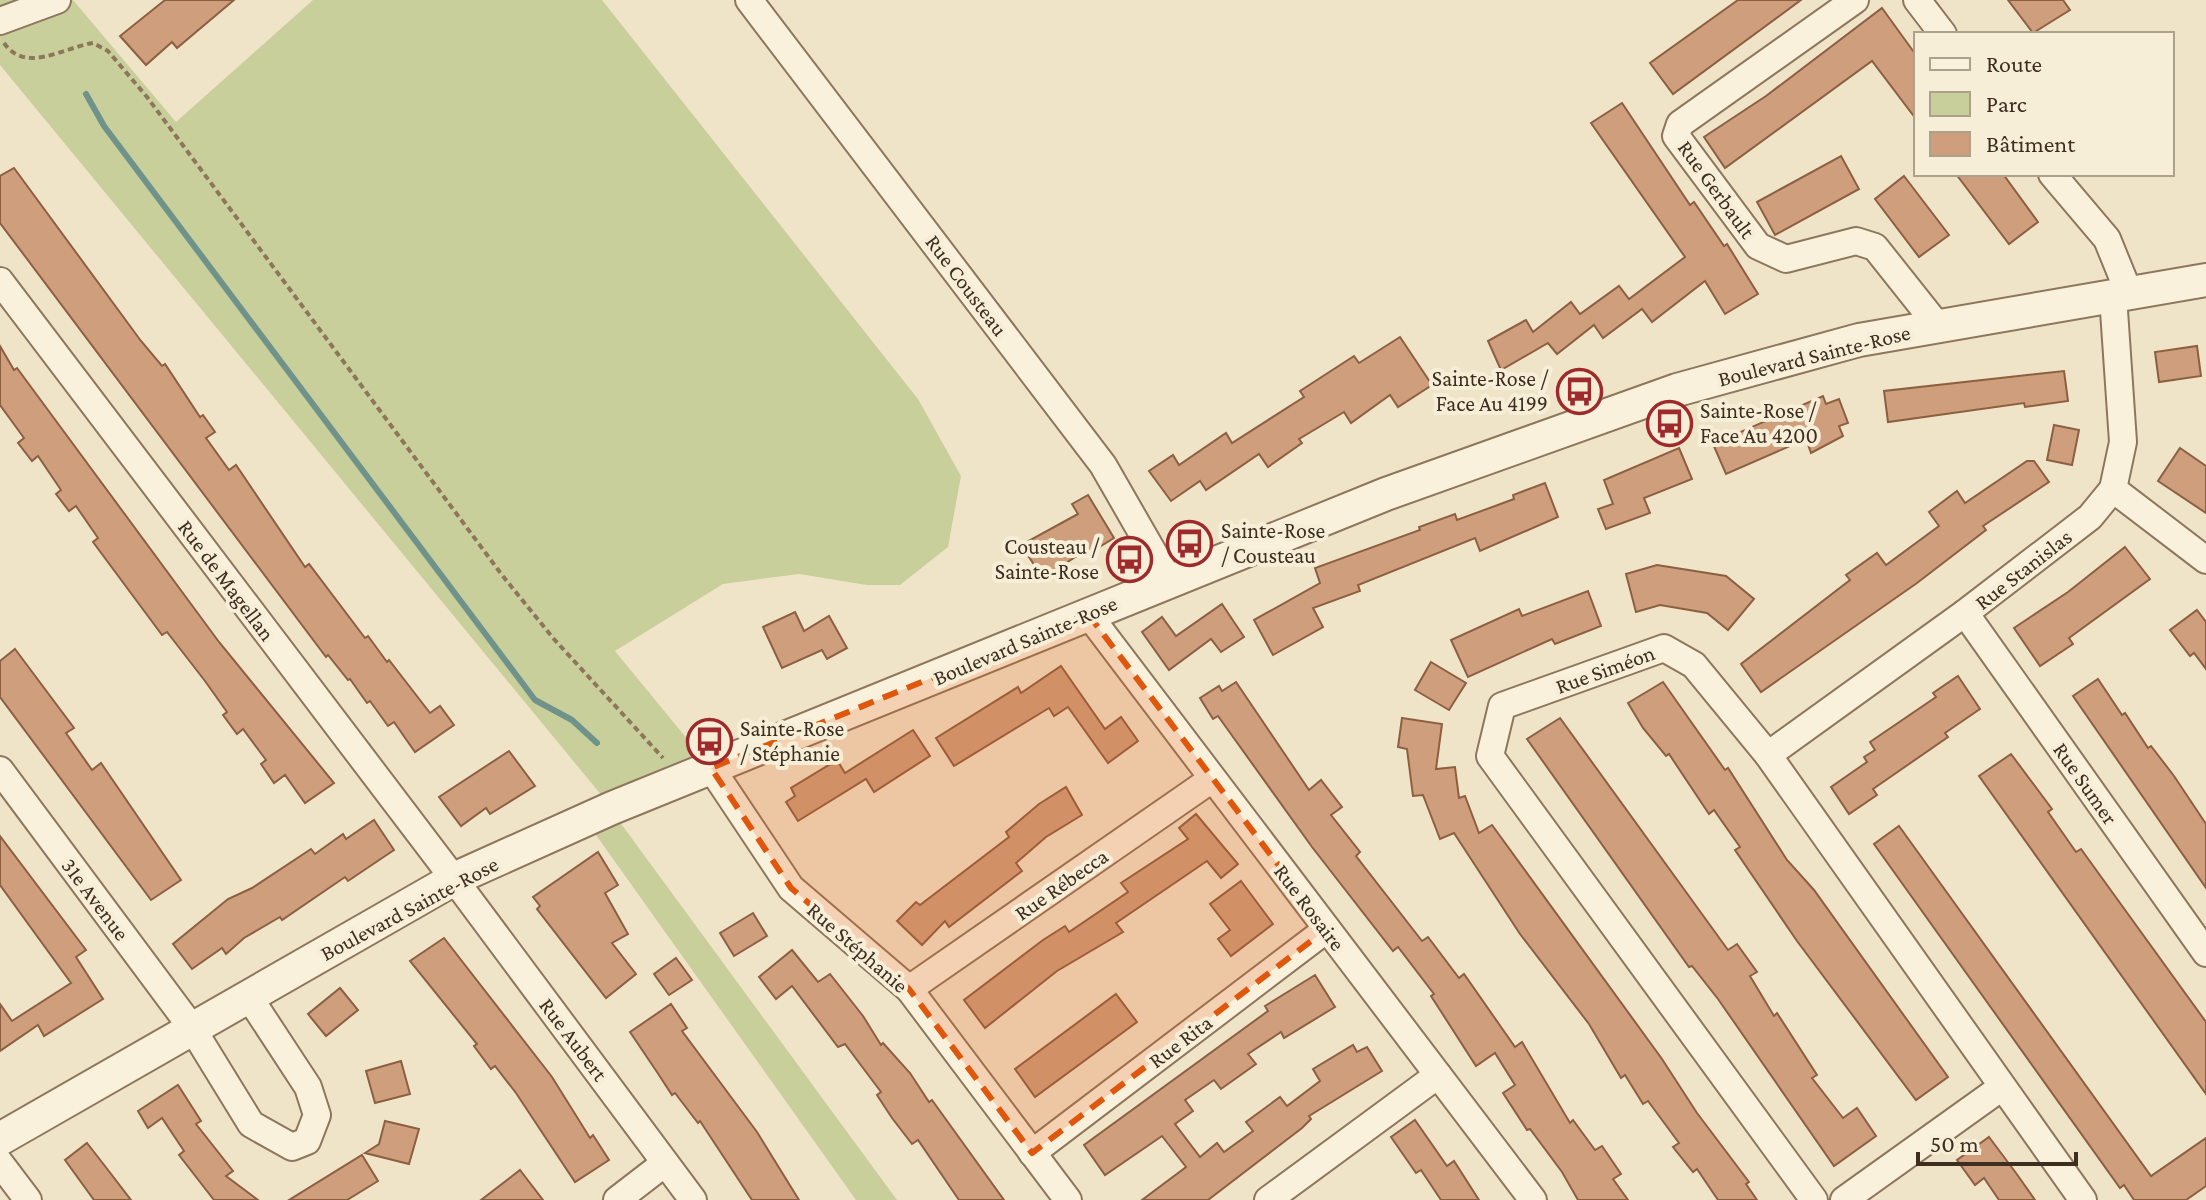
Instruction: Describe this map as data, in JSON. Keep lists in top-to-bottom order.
{
  "streets": {
    "street": [
      "Rue Gerbault",
      "Rue Cousteau",
      "Boulevard Sainte-Rose",
      "Rue Stanislas",
      "Rue de Magellan",
      "Rue Siméon",
      "Rue Sumer",
      "Rue Rébecca",
      "31e Avenue",
      "Rue Rosaire",
      "Rue Stéphanie",
      "Rue Aubert",
      "Rue Rita"
    ]
  },
  "crossings": [
    ["Rue Gerbault", "Boulevard Sainte-Rose"],
    ["Rue Cousteau", "Boulevard Sainte-Rose"],
    ["Boulevard Sainte-Rose", "Rue Stanislas"],
    ["Boulevard Sainte-Rose", "Rue de Magellan"],
    ["Boulevard Sainte-Rose", "31e Avenue"],
    ["Boulevard Sainte-Rose", "Rue Rosaire"],
    ["Boulevard Sainte-Rose", "Rue Stéphanie"],
    ["Boulevard Sainte-Rose", "Rue Aubert"],
    ["Rue Stanislas", "Rue Siméon"],
    ["Rue Stanislas", "Rue Sumer"],
    ["Rue de Magellan", "Rue Aubert"],
    ["Rue Rébecca", "Rue Rosaire"],
    ["Rue Rébecca", "Rue Stéphanie"],
    ["Rue Rosaire", "Rue Rita"],
    ["Rue Stéphanie", "Rue Rita"]
  ],
  "places": {
    "bus stop": [
      "Sainte-Rose / Face Au 4199",
      "Sainte-Rose / Face Au 4200",
      "Sainte-Rose / Cousteau",
      "Cousteau / Sainte-Rose",
      "Sainte-Rose / Stéphanie"
    ]
  },
  "legend": ["Route", "Parc", "Bâtiment"],
  "scale_bar": "50 m"
}
